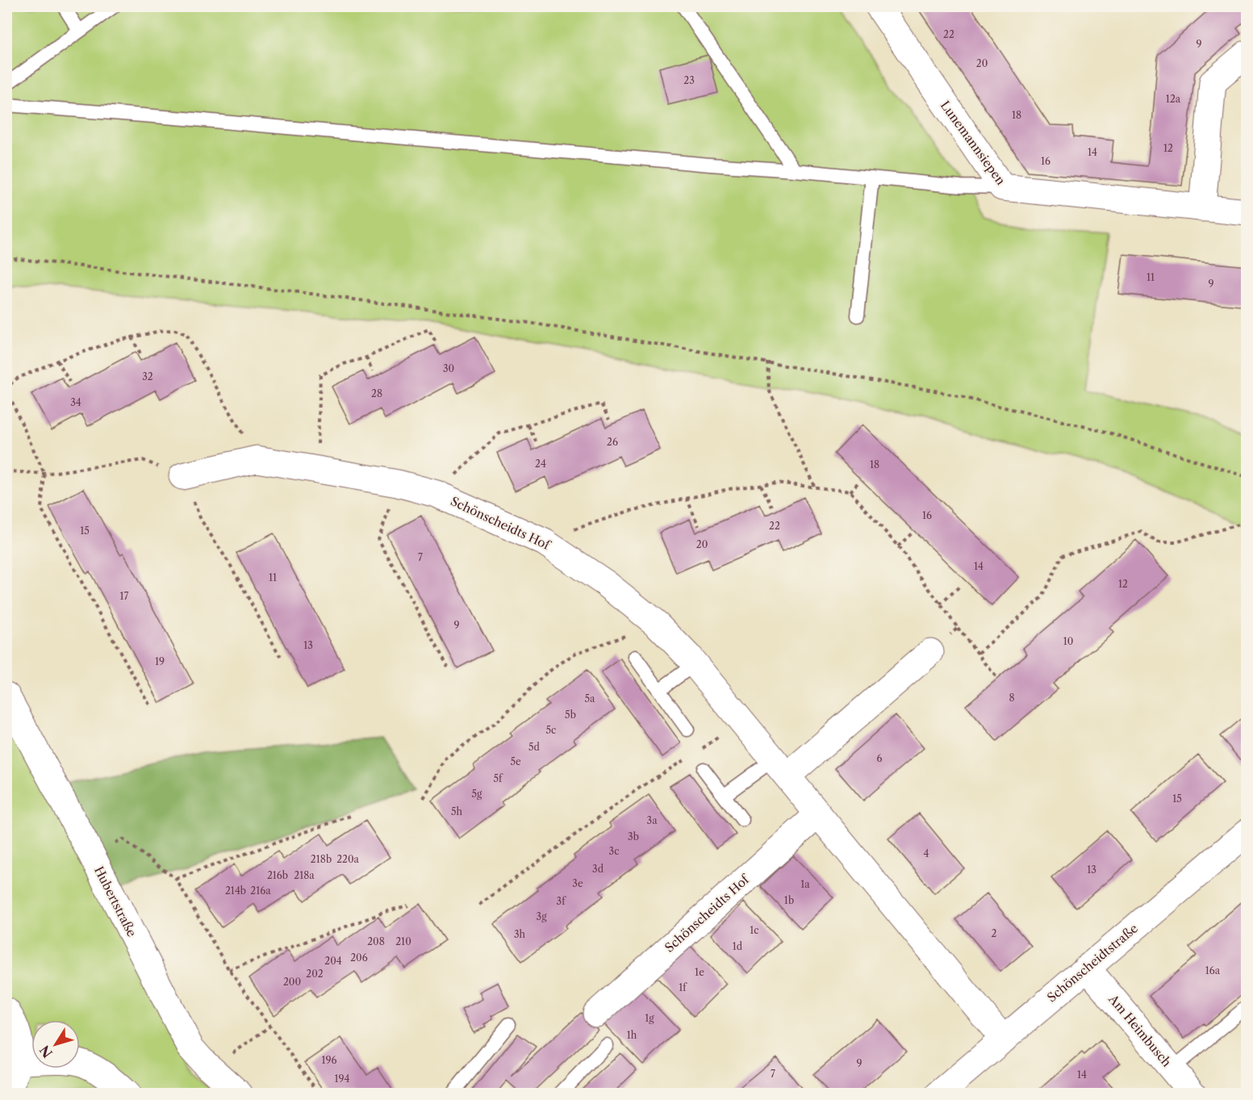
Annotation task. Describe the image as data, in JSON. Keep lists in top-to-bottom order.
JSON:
{
  "streets": {
    "street": [
      "Lunemannsiepen",
      "Schönscheidts Hof",
      "Hubertstraße",
      "Schönscheidtstraße",
      "Am Heimbusch"
    ]
  },
  "crossings": [
    ["Schönscheidts Hof", "Schönscheidtstraße"],
    ["Schönscheidtstraße", "Am Heimbusch"]
  ],
  "house_numbers": [
    "22",
    "9",
    "20",
    "23",
    "12a",
    "18",
    "12",
    "14",
    "16",
    "11",
    "9",
    "30",
    "32",
    "28",
    "34",
    "26",
    "24",
    "18",
    "16",
    "22",
    "15",
    "20",
    "7",
    "14",
    "11",
    "12",
    "17",
    "9",
    "10",
    "13",
    "19",
    "8",
    "5a",
    "5b",
    "5c",
    "5d",
    "6",
    "5e",
    "5f",
    "5g",
    "15",
    "5h",
    "3a",
    "3b",
    "3c",
    "4",
    "218b",
    "220a",
    "3d",
    "13",
    "216b",
    "218a",
    "3e",
    "1a",
    "214b",
    "216a",
    "1b",
    "3f",
    "3g",
    "1c",
    "2",
    "3h",
    "208",
    "210",
    "1d",
    "206",
    "204",
    "16a",
    "1e",
    "202",
    "200",
    "1f",
    "1g",
    "1h",
    "196",
    "9",
    "7",
    "14",
    "194"
  ],
  "north": "bottom left"
}
